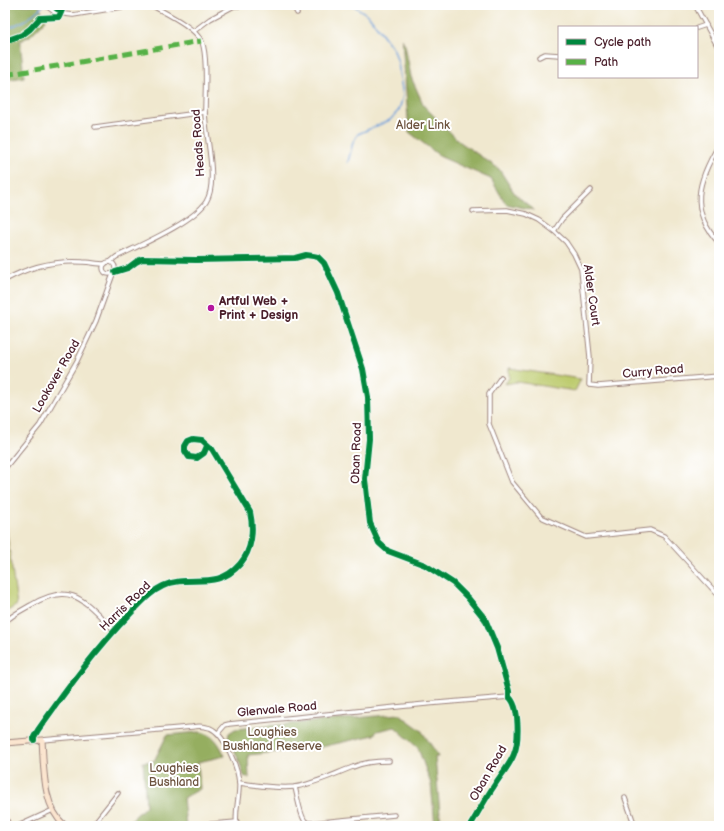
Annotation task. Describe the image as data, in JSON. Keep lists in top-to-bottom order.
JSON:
{
  "streets": {
    "street": [
      "Heads Road",
      "Alder Court",
      "Curry Road",
      "Lookover Road",
      "Oban Road",
      "Harris Road",
      "Glenvale Road"
    ]
  },
  "crossings": [
    ["Heads Road", "Lookover Road"],
    ["Heads Road", "Oban Road"],
    ["Alder Court", "Curry Road"],
    ["Lookover Road", "Oban Road"],
    ["Oban Road", "Glenvale Road"]
  ],
  "parks": ["Alder Link", "Loughies Bushland Reserve", "Loughies Bushland"],
  "places": ["Artful Web + Print + Design"],
  "legend": ["Cycle path", "Path"]
}
